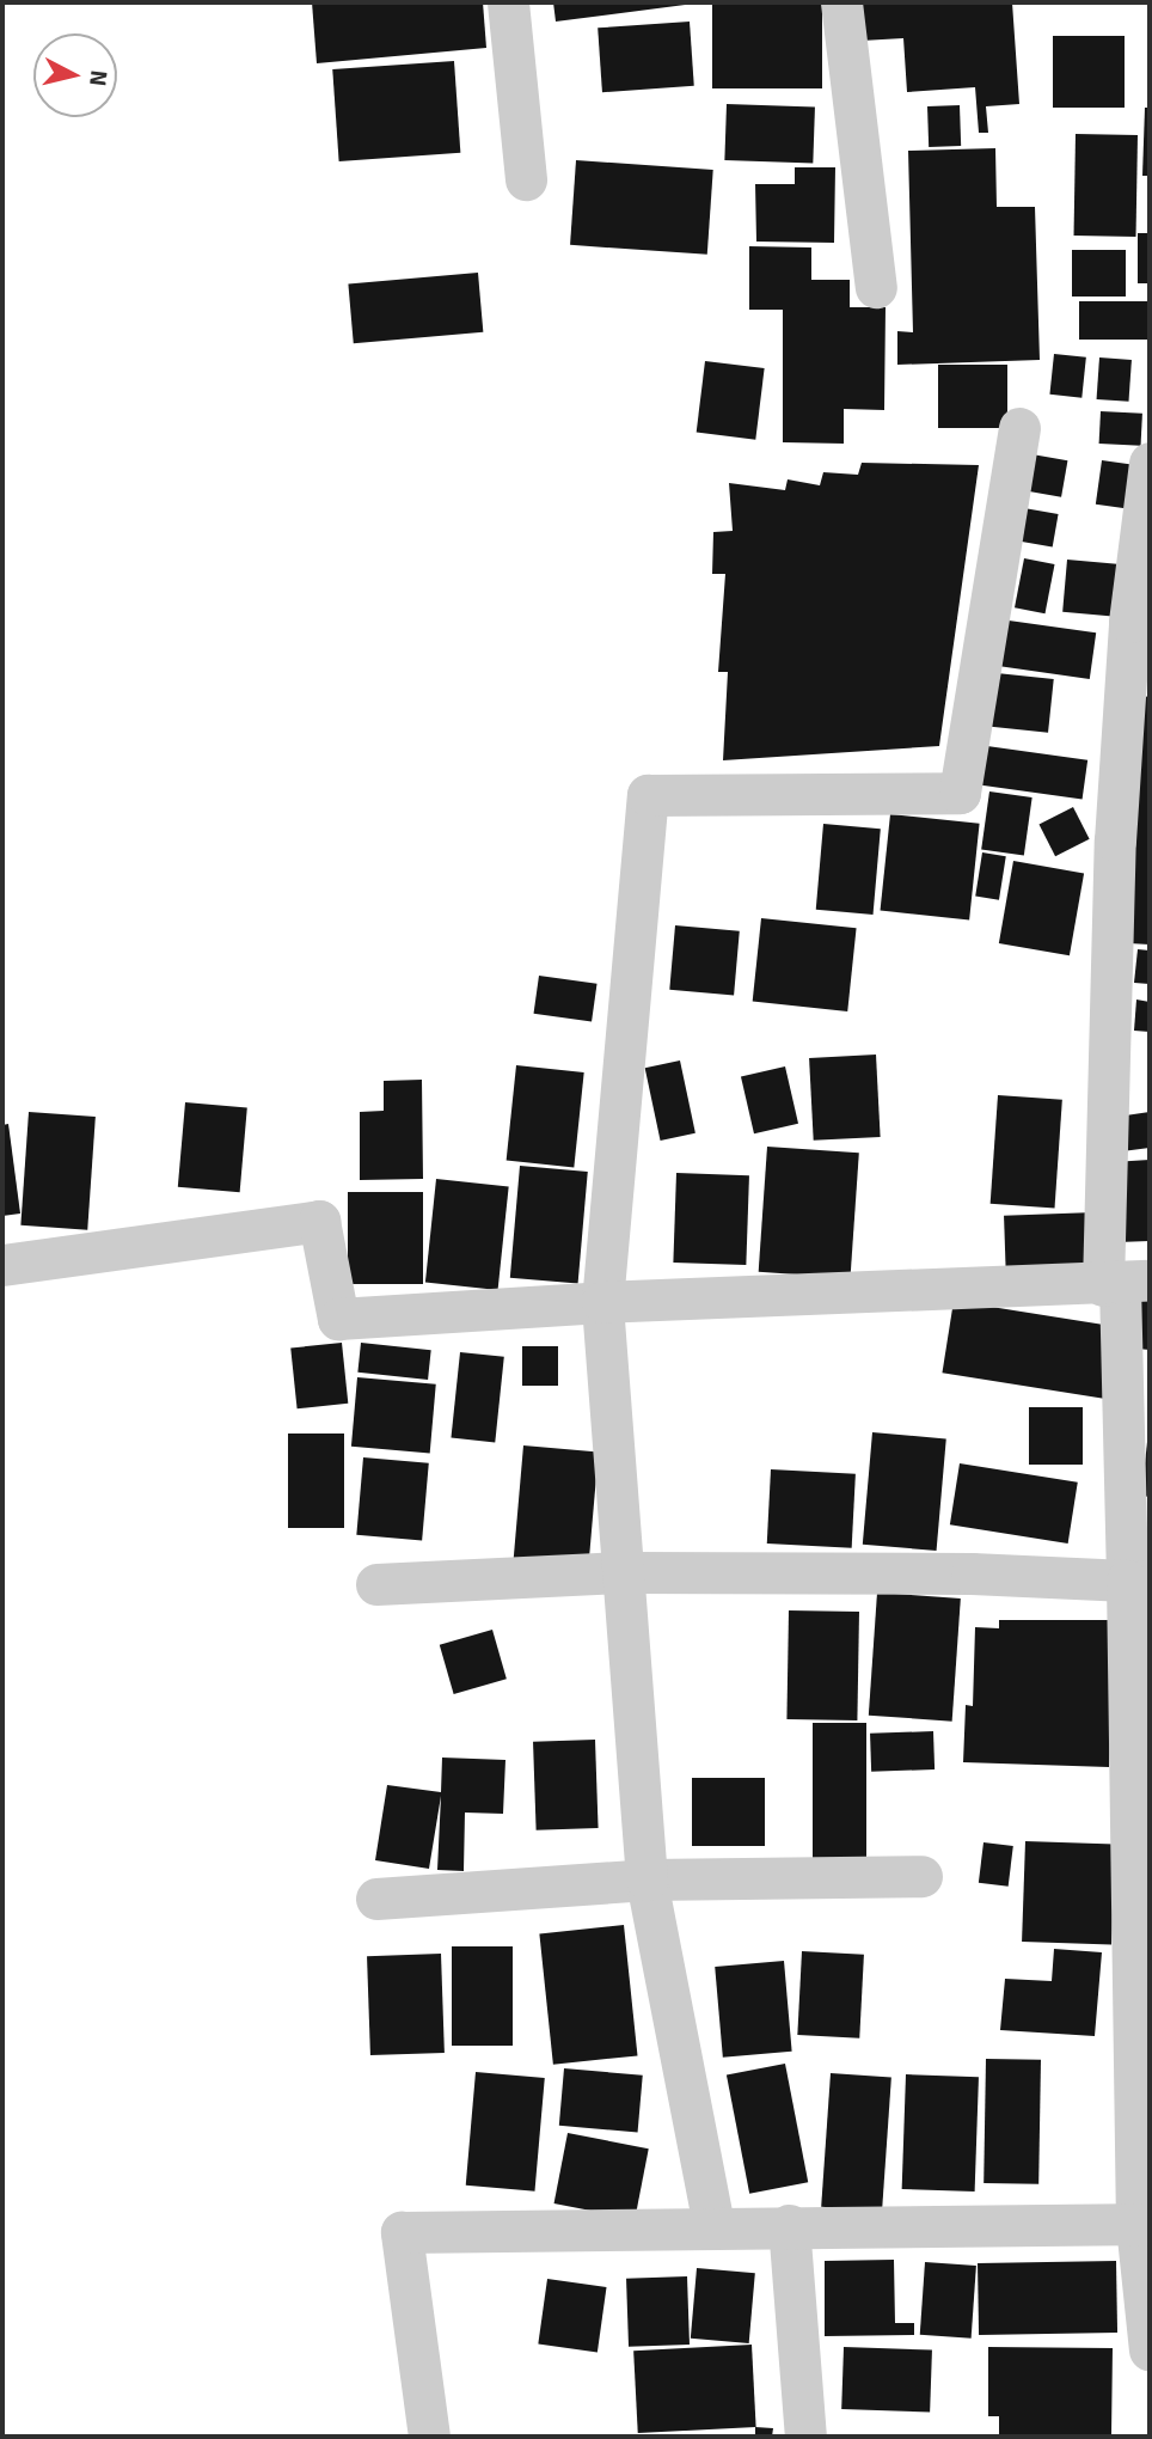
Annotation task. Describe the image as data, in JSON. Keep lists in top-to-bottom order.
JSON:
{
  "north": "right"
}
